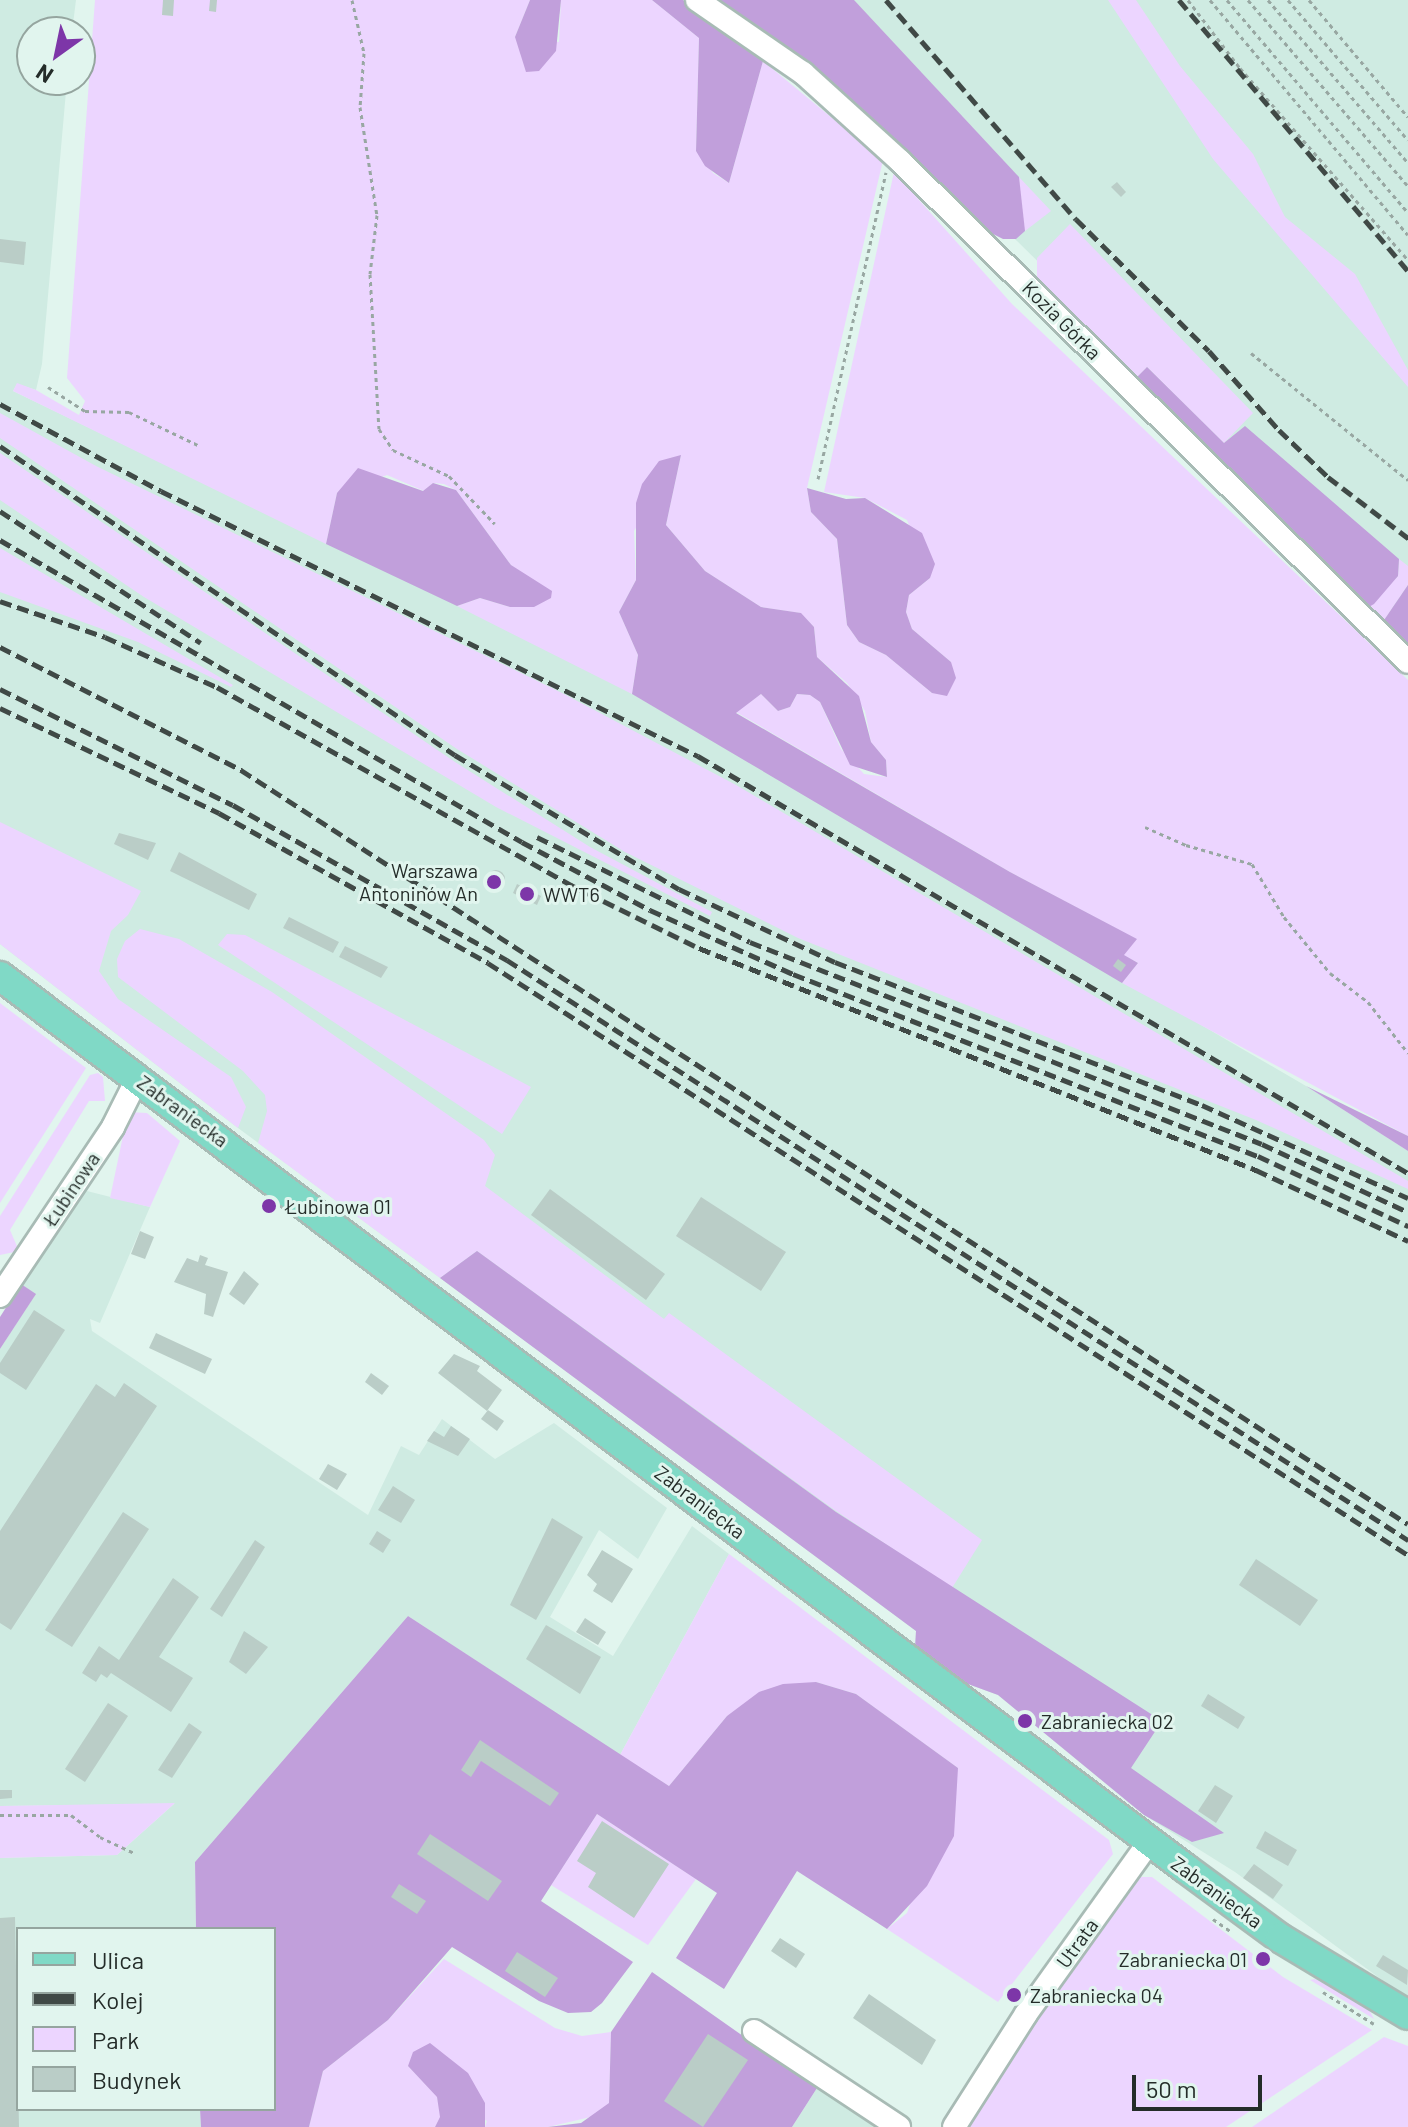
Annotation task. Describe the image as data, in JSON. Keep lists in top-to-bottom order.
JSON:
{
  "streets": {
    "main road": ["Zabraniecka"],
    "street": ["Kozia Górka", "Łubinowa", "Utrata"]
  },
  "crossings": [
    ["Zabraniecka", "Łubinowa"],
    ["Zabraniecka", "Utrata"]
  ],
  "places": [
    "Warszawa Antoninów An",
    "WWT6",
    "Łubinowa 01",
    "Zabraniecka 02",
    "Zabraniecka 01",
    "Zabraniecka 04"
  ],
  "legend": [
    "Ulica",
    "Kolej",
    "Park",
    "Budynek"
  ],
  "scale_bar": "50 m",
  "north": "bottom left"
}
